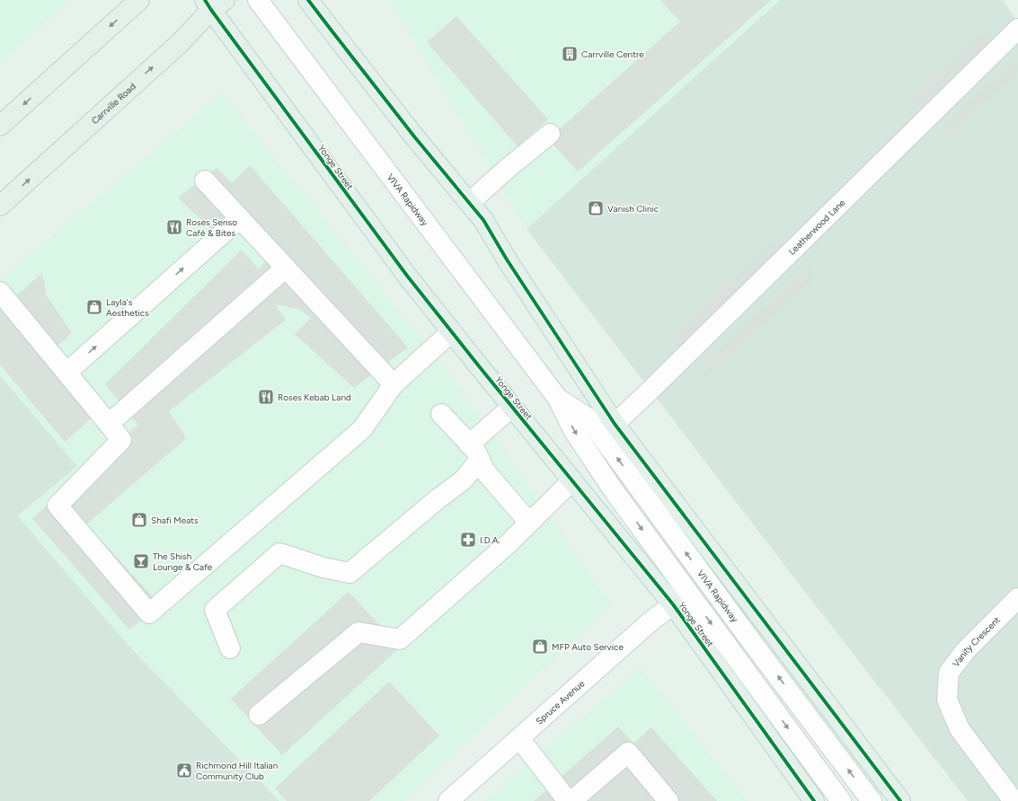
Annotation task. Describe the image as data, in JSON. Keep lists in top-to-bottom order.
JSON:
{
  "streets": {
    "main road": ["Carrville Road", "Yonge Street"],
    "street": [
      "VIVA Rapidway",
      "Leatherwood Lane",
      "Vanity Crescent",
      "Spruce Avenue"
    ]
  },
  "crossings": [
    ["Carrville Road", "Yonge Street"],
    ["Yonge Street", "Spruce Avenue"]
  ],
  "places": {
    "building": ["Carrville Centre"],
    "shop": [
      "Vanish Clinic",
      "Layla's Aesthetics",
      "Shafi Meats",
      "MFP Auto Service"
    ],
    "restaurant": ["Roses Senso Café & Bites", "Roses Kebab Land"],
    "pharmacy": ["I.D.A."],
    "bar": ["The Shish Lounge & Cafe"],
    "public building": ["Richmond Hill Italian Community Club"]
  }
}
